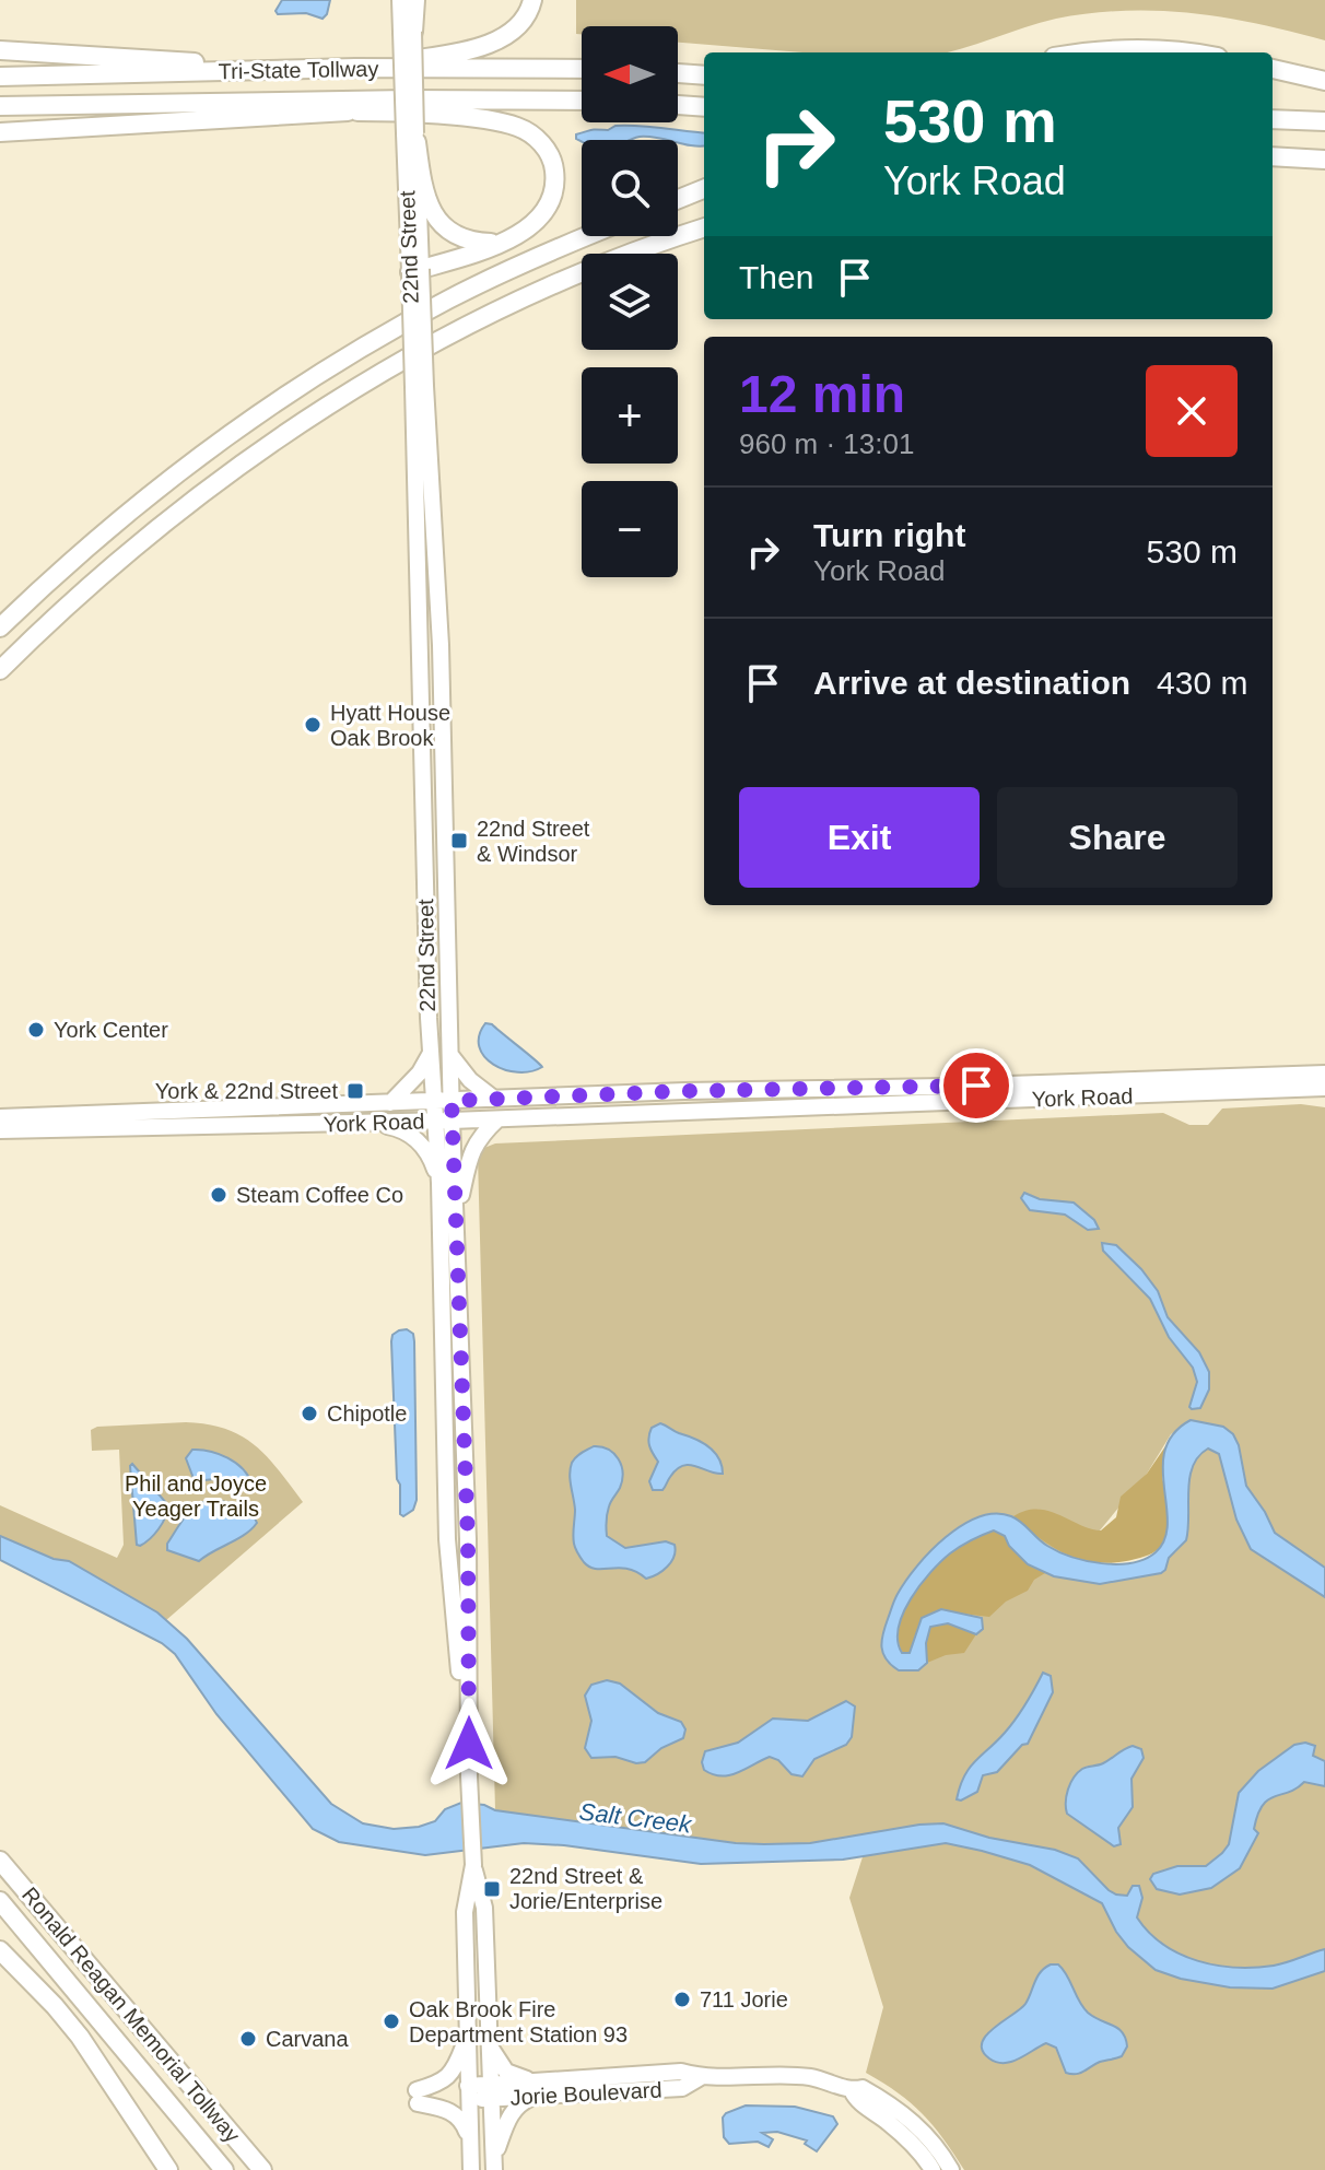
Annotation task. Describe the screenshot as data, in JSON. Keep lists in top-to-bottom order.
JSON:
{
  "streets": {
    "highway": ["Tri-State Tollway", "Ronald Reagan Memorial Tollway"],
    "main road": ["22nd Street", "York Road", "Jorie Boulevard"]
  },
  "crossings": [
    ["22nd Street", "York Road"],
    ["22nd Street", "Jorie Boulevard"]
  ],
  "water": ["Salt Creek"],
  "parks": ["Phil and Joyce Yeager Trails"],
  "places": {
    "other": [
      "Hyatt House Oak Brook",
      "York Center",
      "Steam Coffee Co",
      "Chipotle",
      "711 Jorie",
      "Oak Brook Fire Department Station 93",
      "Carvana"
    ],
    "transit": ["22nd Street & Windsor", "York & 22nd Street", "22nd Street & Jorie/Enterprise"]
  },
  "north": "left",
  "page": {
    "map_buttons": ["+", "−"],
    "turn": ["530 m", "York Road"],
    "then": "Then",
    "heading": ["12 min", "960 m · 13:01"],
    "list": [
      {
        "name": "Turn right",
        "note": "York Road",
        "value": "530 m"
      },
      {
        "name": "Arrive at destination",
        "value": "430 m"
      }
    ],
    "buttons": ["Exit", "Share"]
  }
}
